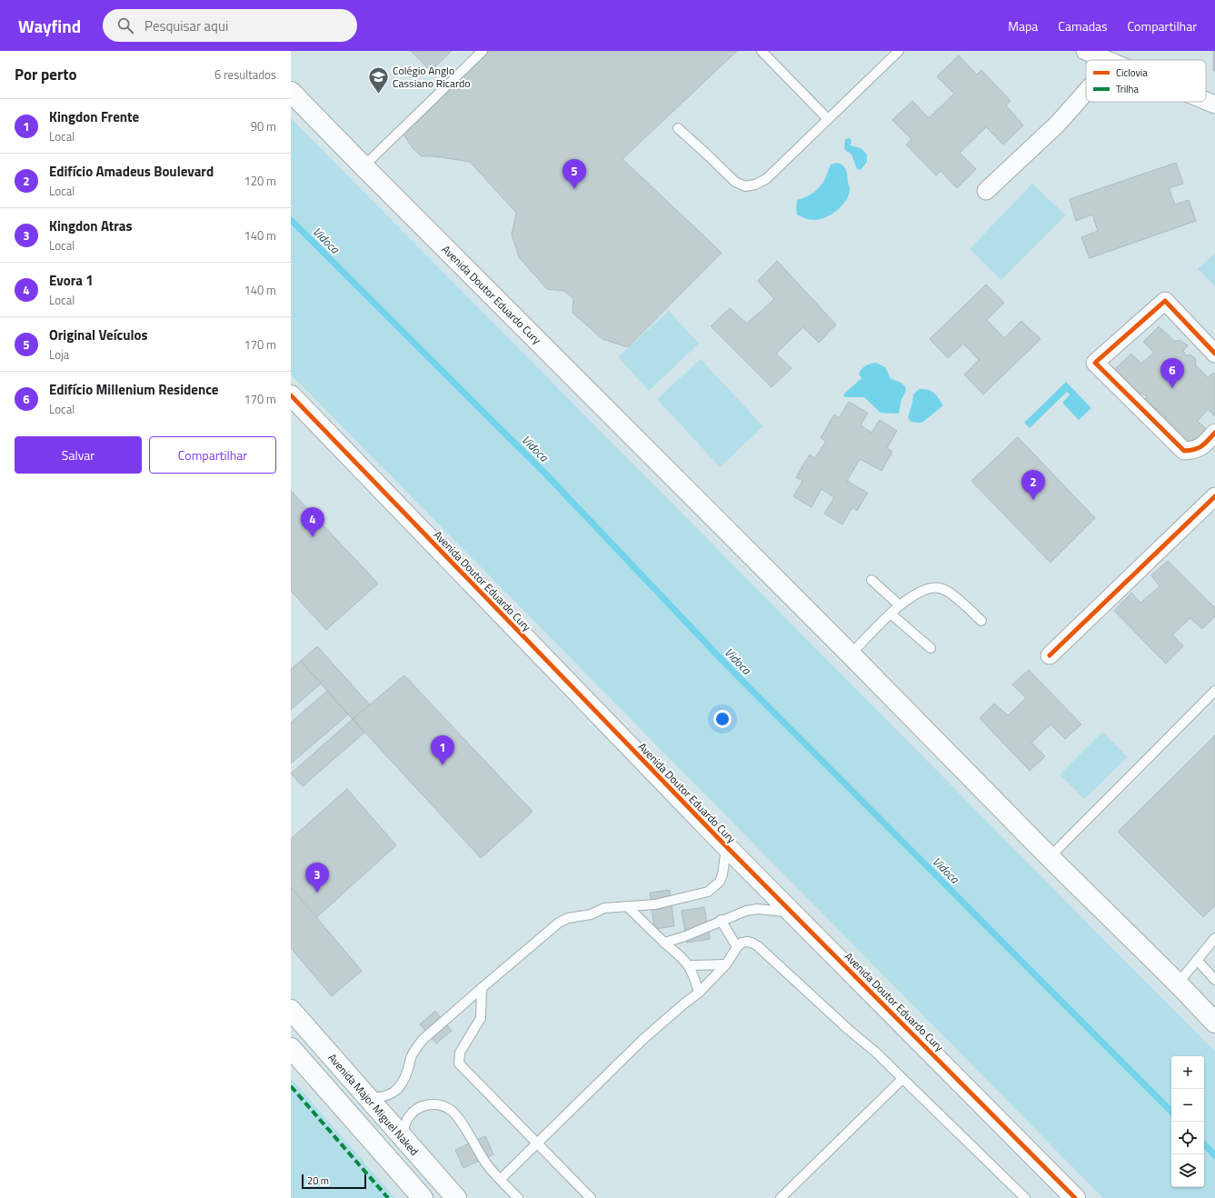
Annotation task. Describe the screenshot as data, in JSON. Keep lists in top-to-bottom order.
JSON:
{
  "streets": {
    "main road": ["Avenida Doutor Eduardo Cury", "Avenida Major Miguel Naked"]
  },
  "water": ["Vidoca"],
  "places": {
    "school or university": ["Colégio Anglo Cassiano Ricardo"]
  },
  "legend": ["Ciclovia", "Trilha"],
  "scale_bar": "20 m",
  "page": {
    "header": "Wayfind",
    "search": "Pesquisar aqui",
    "nav": ["Mapa", "Camadas", "Compartilhar"],
    "heading": ["Por perto", "6 resultados"],
    "list": [
      {
        "mark": "1",
        "name": "Kingdon Frente",
        "note": "Local",
        "value": "90 m"
      },
      {
        "mark": "2",
        "name": "Edifício Amadeus Boulevard",
        "note": "Local",
        "value": "120 m"
      },
      {
        "mark": "3",
        "name": "Kingdon Atras",
        "note": "Local",
        "value": "140 m"
      },
      {
        "mark": "4",
        "name": "Evora 1",
        "note": "Local",
        "value": "140 m"
      },
      {
        "mark": "5",
        "name": "Original Veículos",
        "note": "Loja",
        "value": "170 m"
      },
      {
        "mark": "6",
        "name": "Edifício Millenium Residence",
        "note": "Local",
        "value": "170 m"
      }
    ],
    "pins": [
      "5",
      "6",
      "2",
      "4",
      "1",
      "3"
    ],
    "buttons": ["Salvar", "Compartilhar"],
    "map_buttons": ["+", "−"],
    "scale": "20 m"
  }
}
